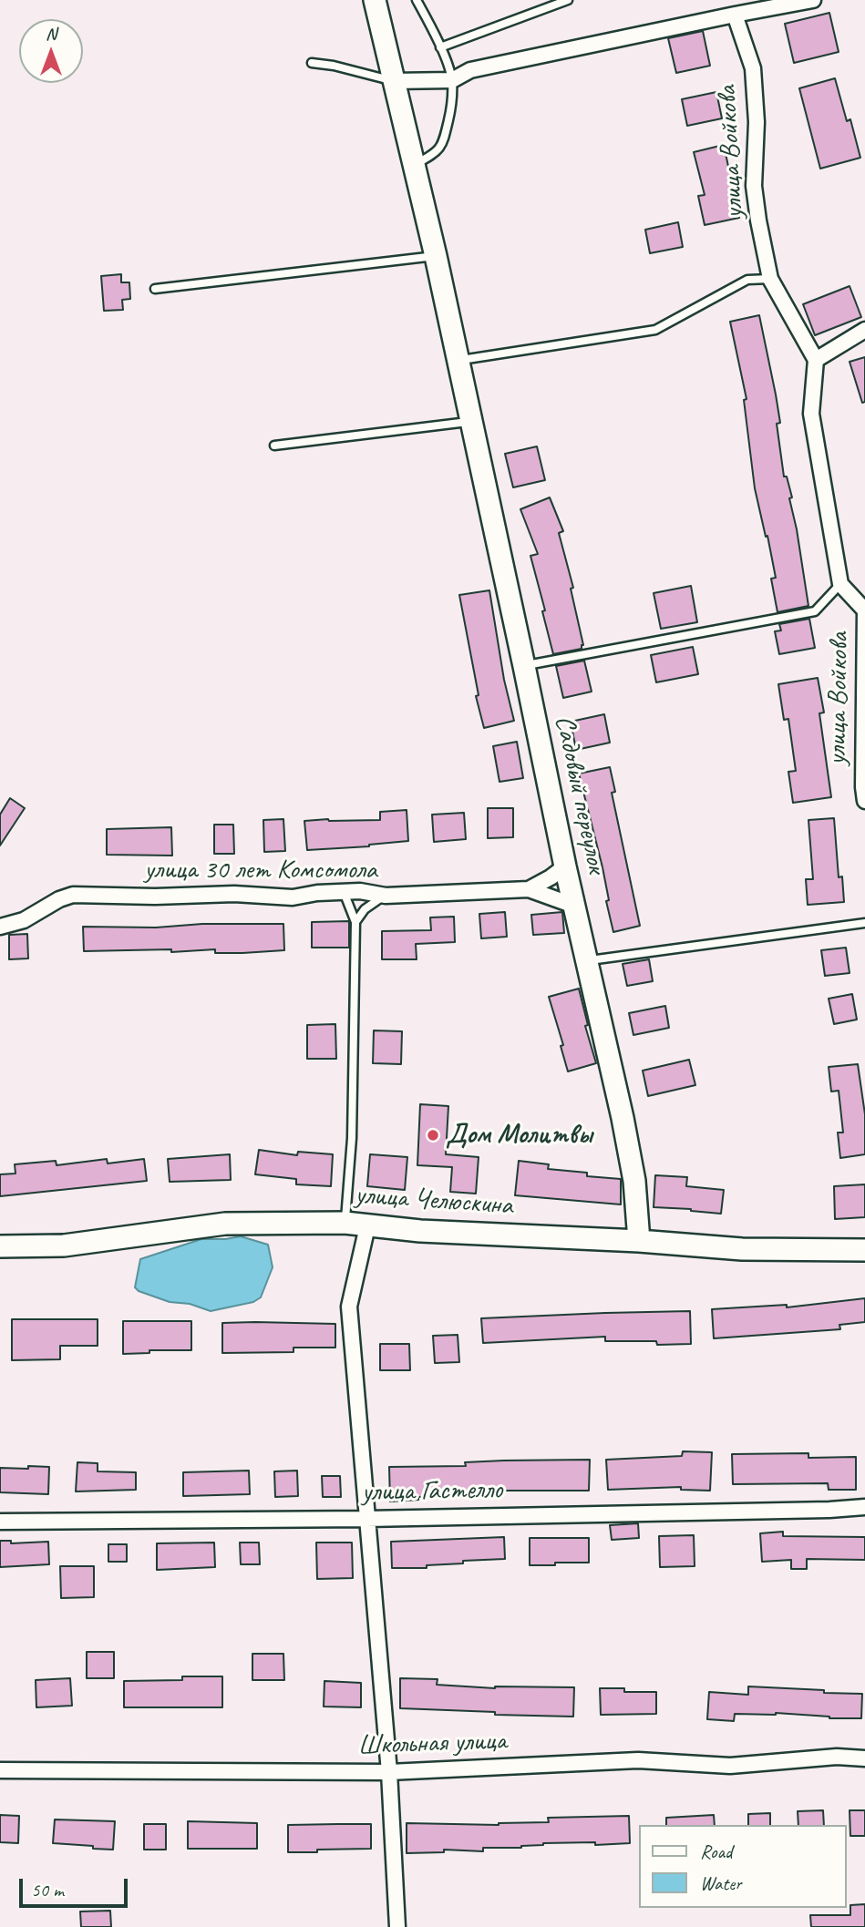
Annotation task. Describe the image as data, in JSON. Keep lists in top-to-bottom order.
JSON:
{
  "streets": {
    "street": [
      "улица Войкова",
      "Садовый переулок",
      "улица 30 лет Комсомола",
      "улица Челюскина",
      "улица Гастелло",
      "Школьная улица"
    ]
  },
  "crossings": [
    ["Садовый переулок", "улица 30 лет Комсомола"],
    ["Садовый переулок", "улица Челюскина"]
  ],
  "places": ["Дом Молитвы"],
  "legend": ["Road", "Water"],
  "scale_bar": "50 m",
  "north": "top"
}
